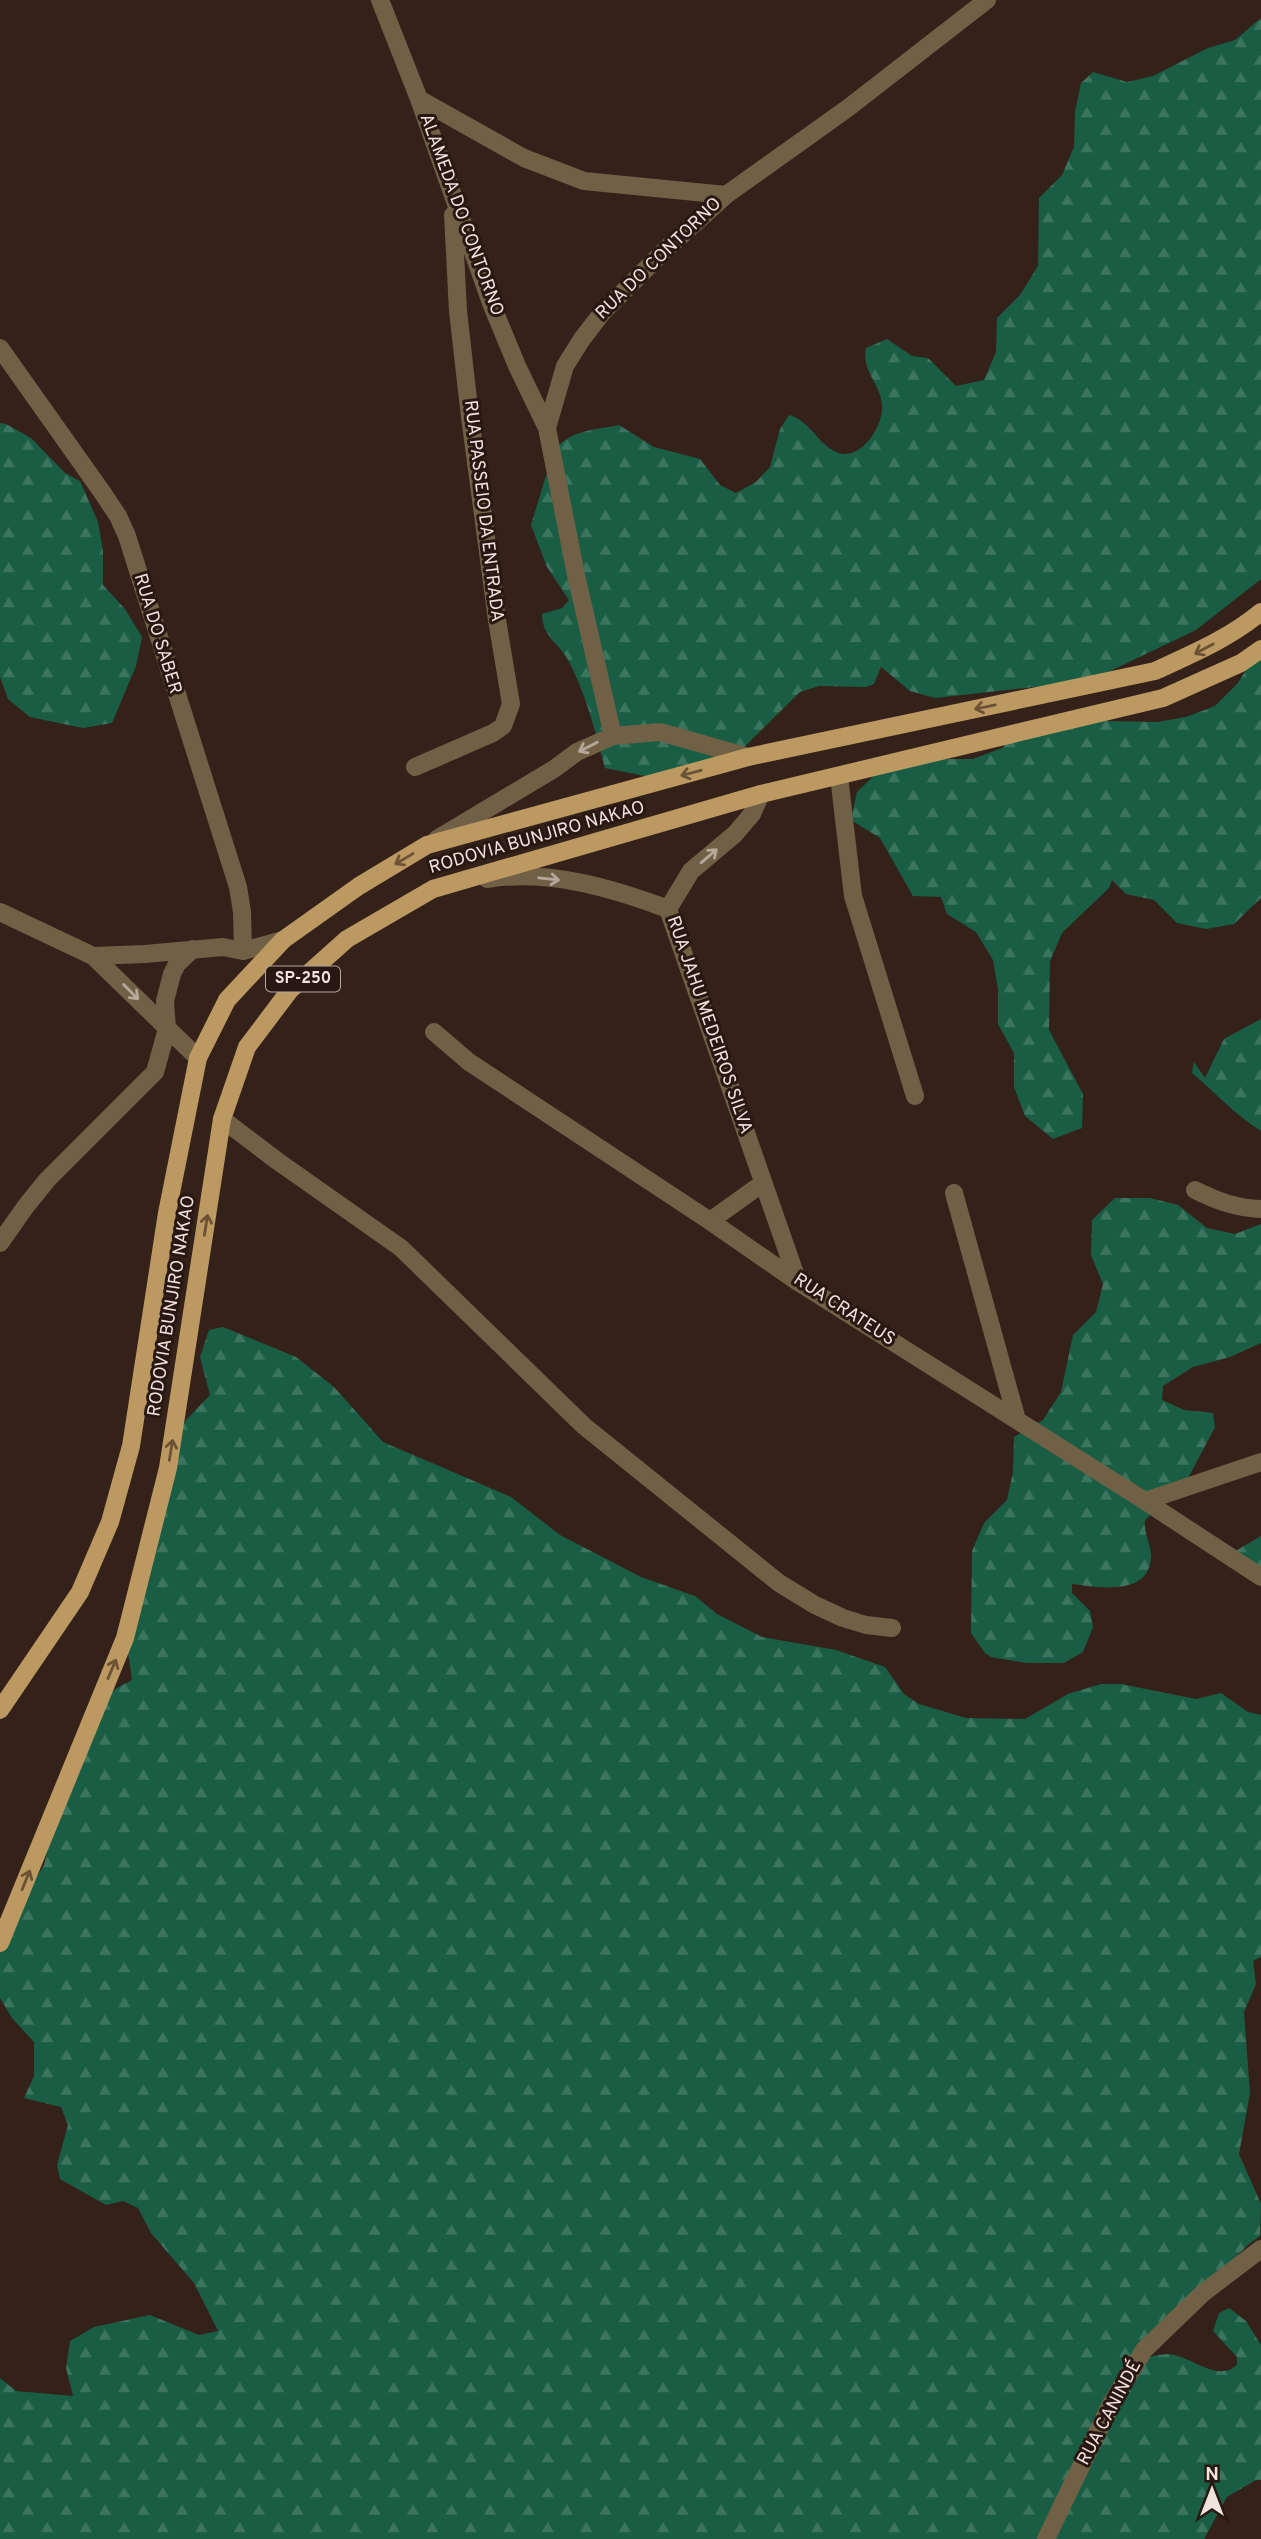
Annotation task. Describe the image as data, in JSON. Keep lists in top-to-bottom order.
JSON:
{
  "streets": {
    "main road": ["RODOVIA BUNJIRO NAKAO", "SP-250"],
    "street": [
      "ALAMEDA DO CONTORNO",
      "RUA DO CONTORNO",
      "RUA PASSEIO DA ENTRADA",
      "RUA DO SABER",
      "RUA JAHU MEDEIROS SILVA",
      "RUA CRATEUS",
      "RUA CANINDÉ"
    ]
  },
  "crossings": [
    ["ALAMEDA DO CONTORNO", "RUA DO CONTORNO"],
    ["ALAMEDA DO CONTORNO", "RUA PASSEIO DA ENTRADA"],
    ["RODOVIA BUNJIRO NAKAO", "RUA JAHU MEDEIROS SILVA"],
    ["RUA JAHU MEDEIROS SILVA", "RUA CRATEUS"]
  ],
  "north": "top"
}
